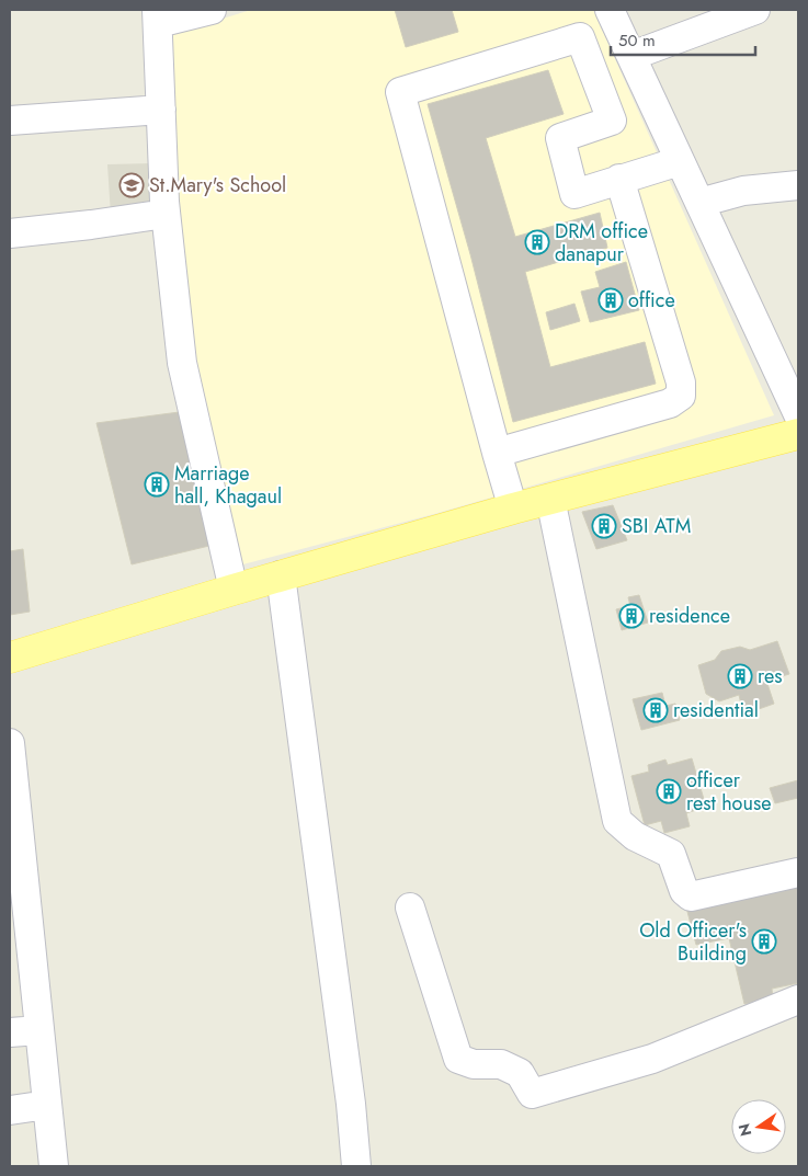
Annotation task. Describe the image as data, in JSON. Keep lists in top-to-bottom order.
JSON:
{
  "places": {
    "school or university": ["St.Mary's School"],
    "building": [
      "DRM office danapur",
      "office",
      "Marriage hall, Khagaul",
      "SBI ATM",
      "residence",
      "res",
      "residential",
      "officer rest house",
      "Old Officer's Building"
    ]
  },
  "scale_bar": "50 m",
  "north": "left"
}
